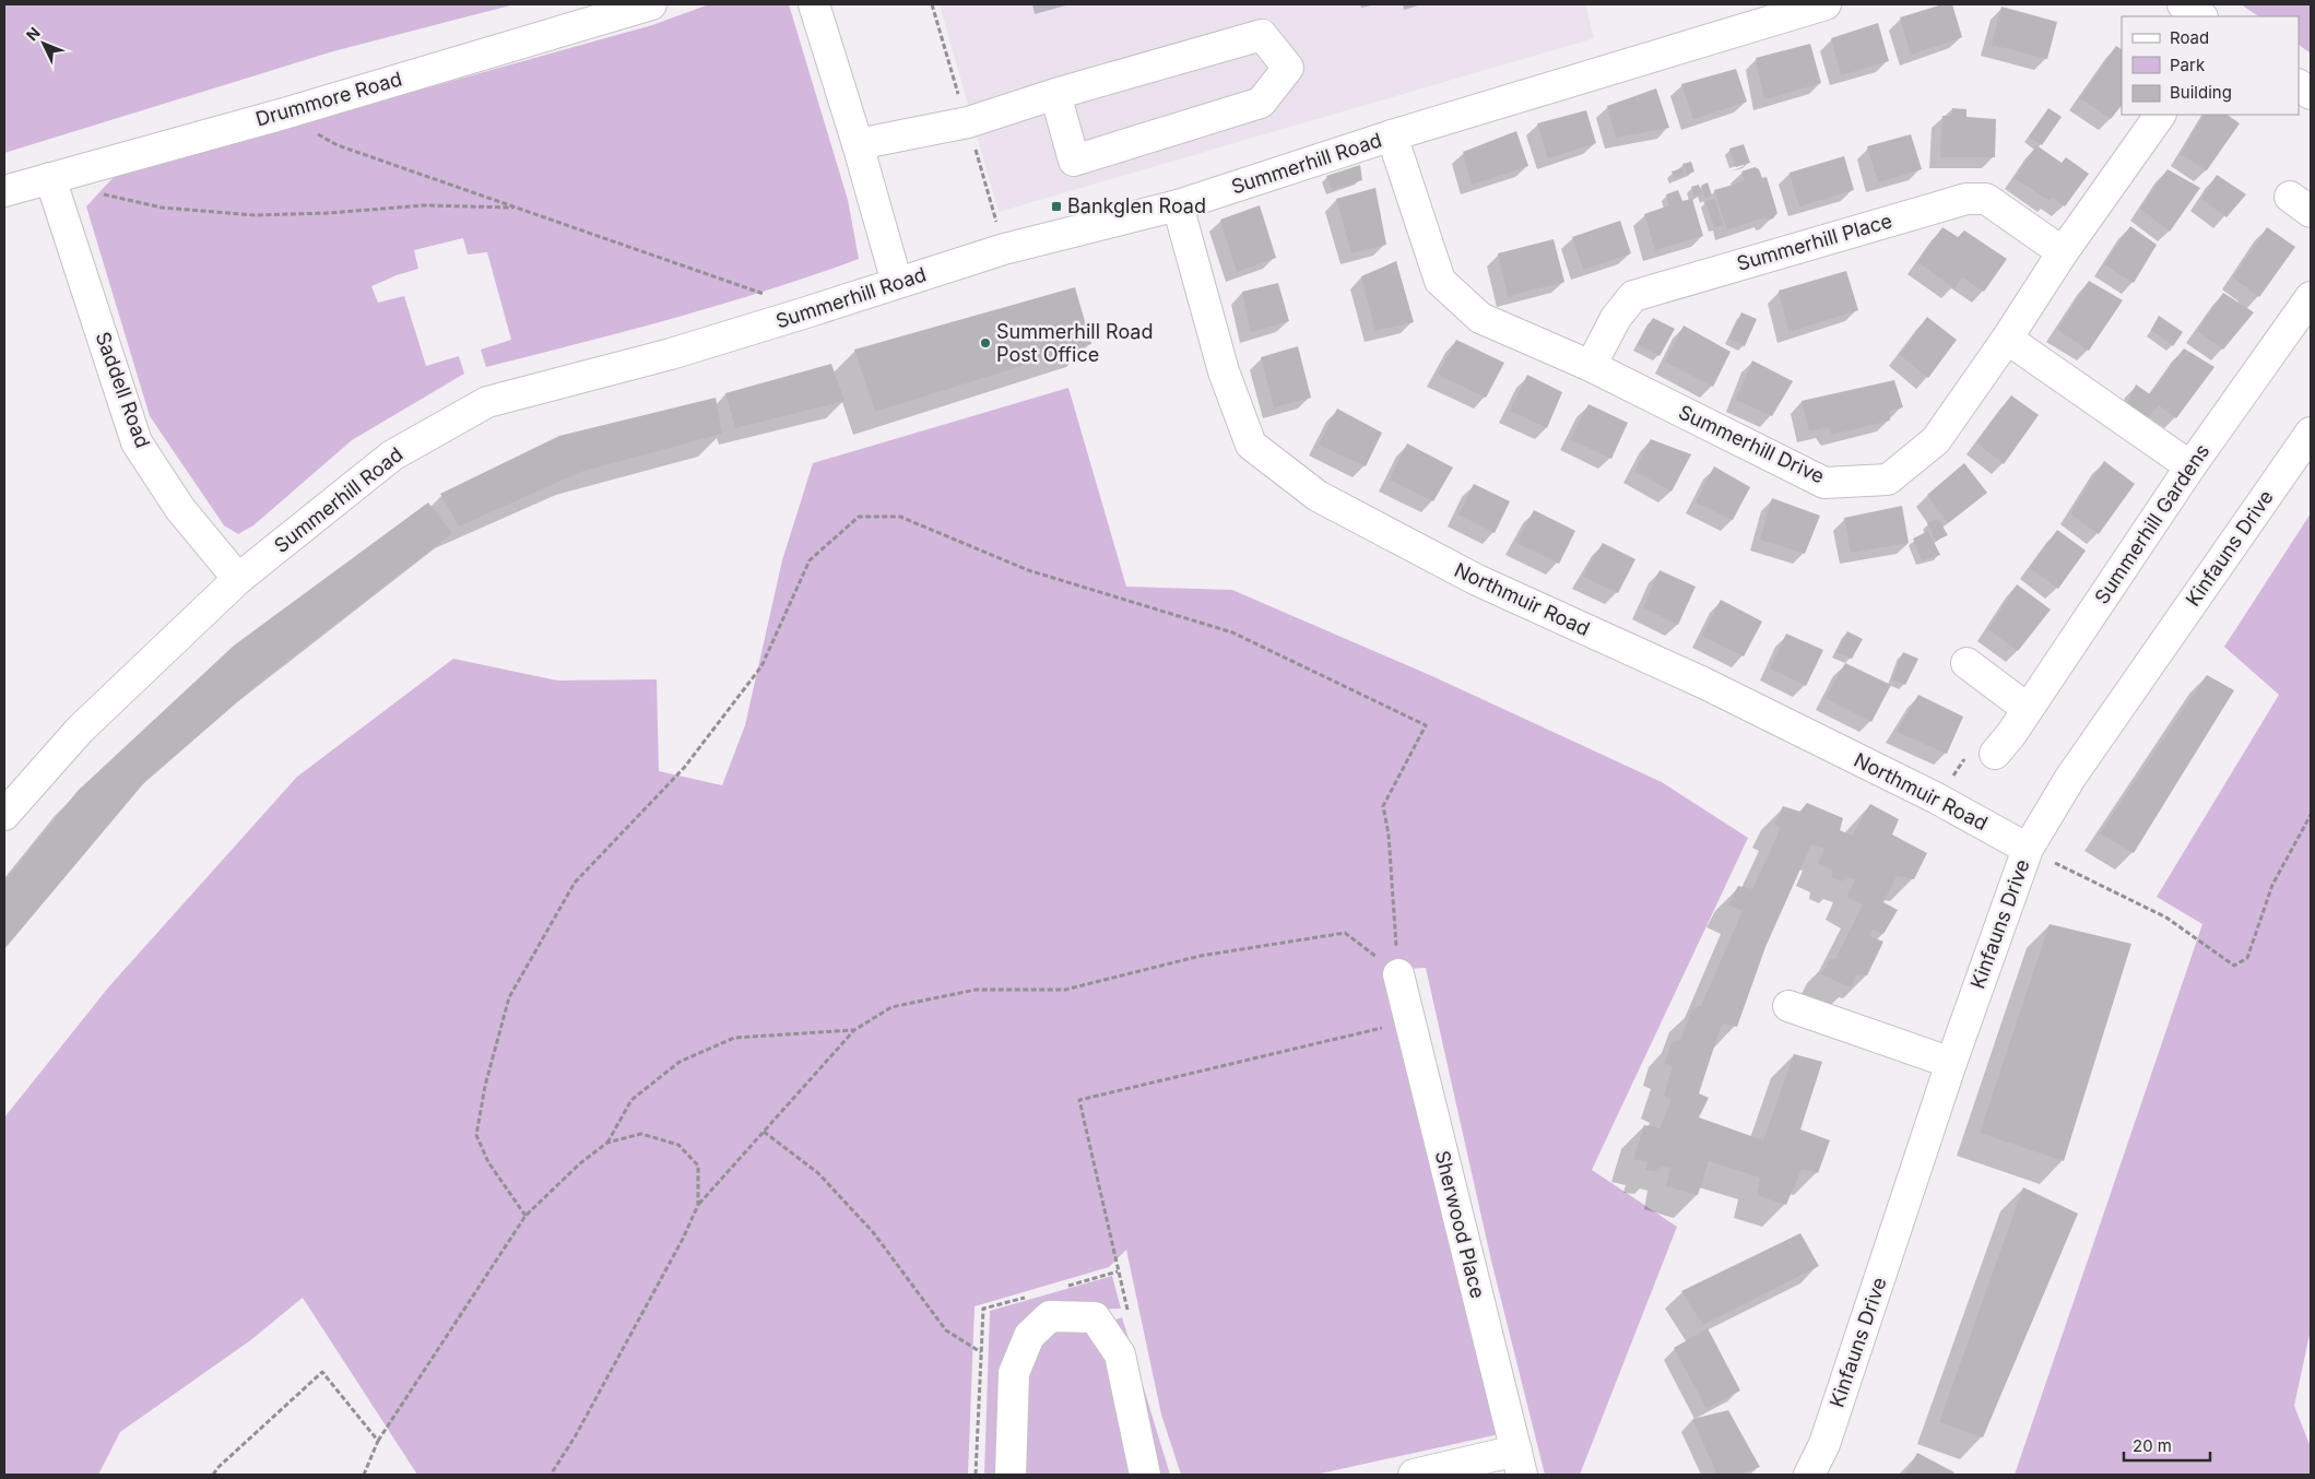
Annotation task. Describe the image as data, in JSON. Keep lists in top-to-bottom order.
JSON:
{
  "streets": {
    "street": [
      "Drummore Road",
      "Summerhill Road",
      "Summerhill Place",
      "Saddell Road",
      "Summerhill Drive",
      "Summerhill Gardens",
      "Kinfauns Drive",
      "Northmuir Road",
      "Sherwood Place"
    ]
  },
  "crossings": [
    ["Drummore Road", "Saddell Road"],
    ["Summerhill Road", "Saddell Road"],
    ["Summerhill Road", "Summerhill Drive"],
    ["Summerhill Road", "Northmuir Road"],
    ["Summerhill Place", "Summerhill Drive"],
    ["Kinfauns Drive", "Northmuir Road"]
  ],
  "places": {
    "transit": ["Bankglen Road"],
    "other": ["Summerhill Road Post Office"]
  },
  "legend": ["Road", "Park", "Building"],
  "scale_bar": "20 m",
  "north": "top left"
}
